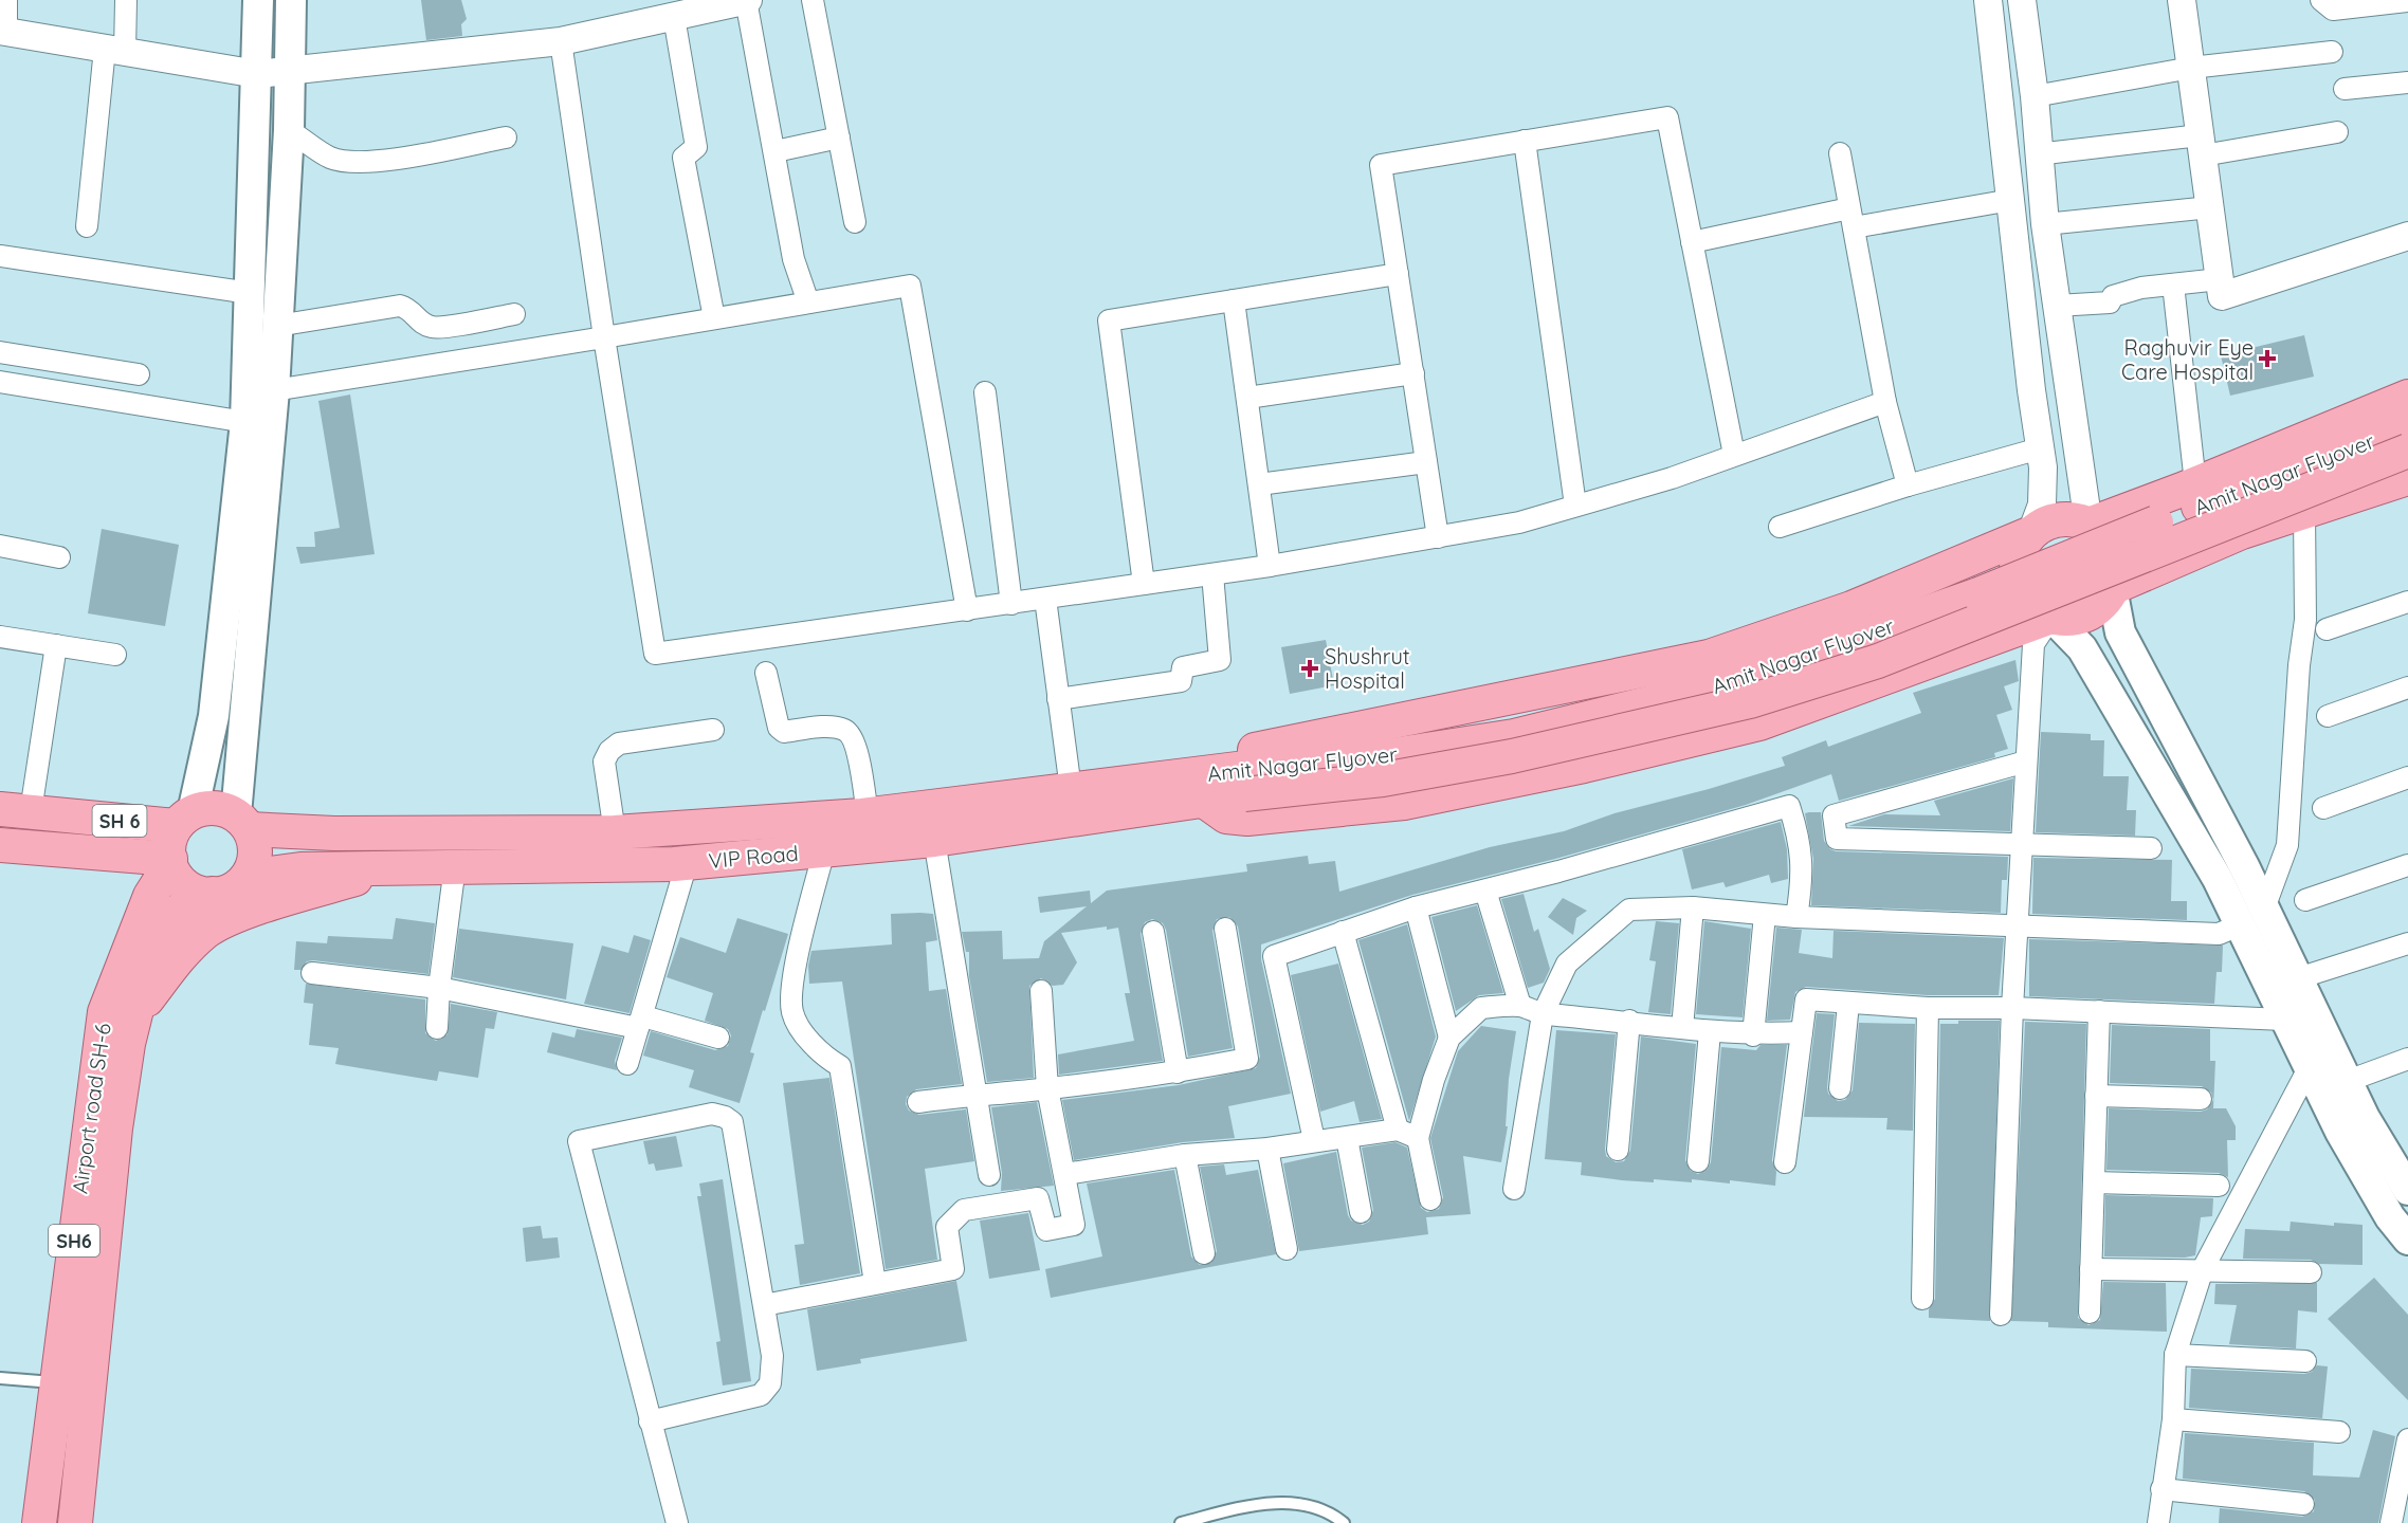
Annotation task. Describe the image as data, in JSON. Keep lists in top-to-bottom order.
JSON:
{
  "streets": {
    "main road": [
      "Amit Nagar Flyover",
      "SH 6",
      "VIP Road",
      "Airport road SH-6",
      "SH6"
    ]
  },
  "crossings": [
    ["Amit Nagar Flyover", "VIP Road"],
    ["SH 6", "VIP Road"],
    ["SH 6", "SH6"],
    ["VIP Road", "SH6"],
    ["Airport road SH-6", "SH6"]
  ],
  "places": {
    "health": ["Raghuvir Eye Care Hospital", "Shushrut Hospital"]
  }
}
